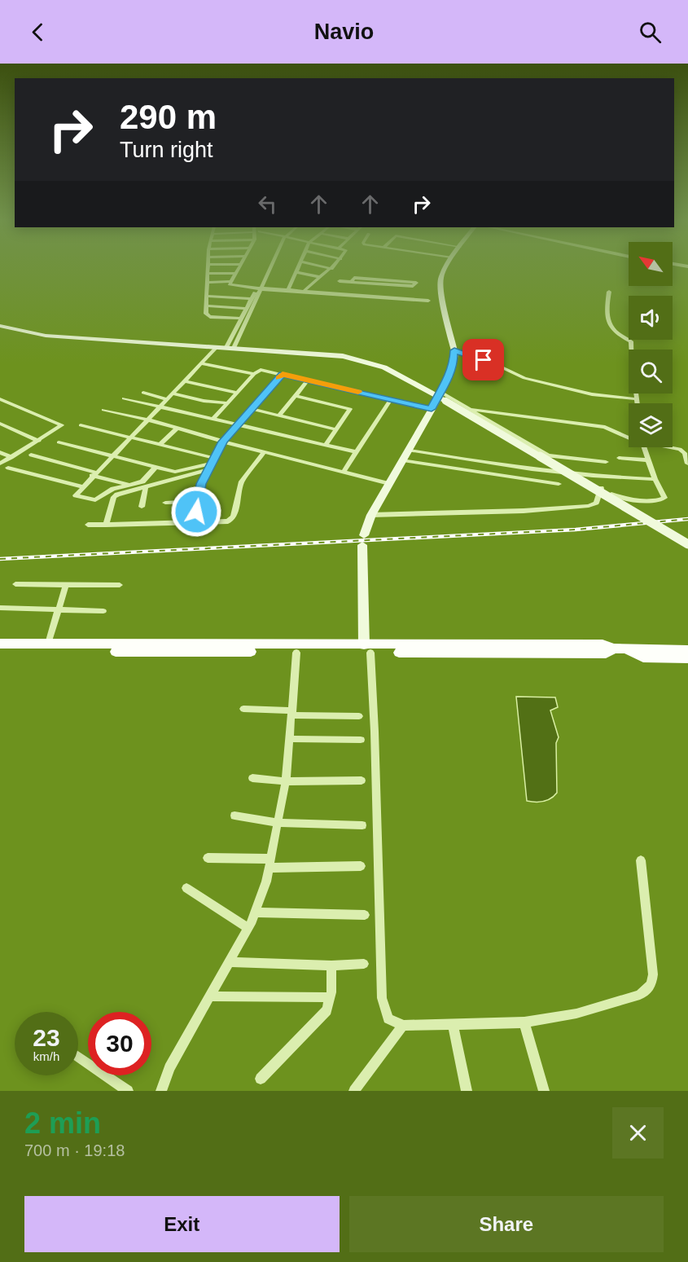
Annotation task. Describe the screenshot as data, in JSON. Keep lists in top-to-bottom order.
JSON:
{
  "north": "top left",
  "page": {
    "header": "Navio",
    "turn": ["290 m", "Turn right"],
    "speed": "23 km/h",
    "limit": "30",
    "heading": ["2 min", "700 m · 19:18"],
    "buttons": ["Exit", "Share"]
  }
}
